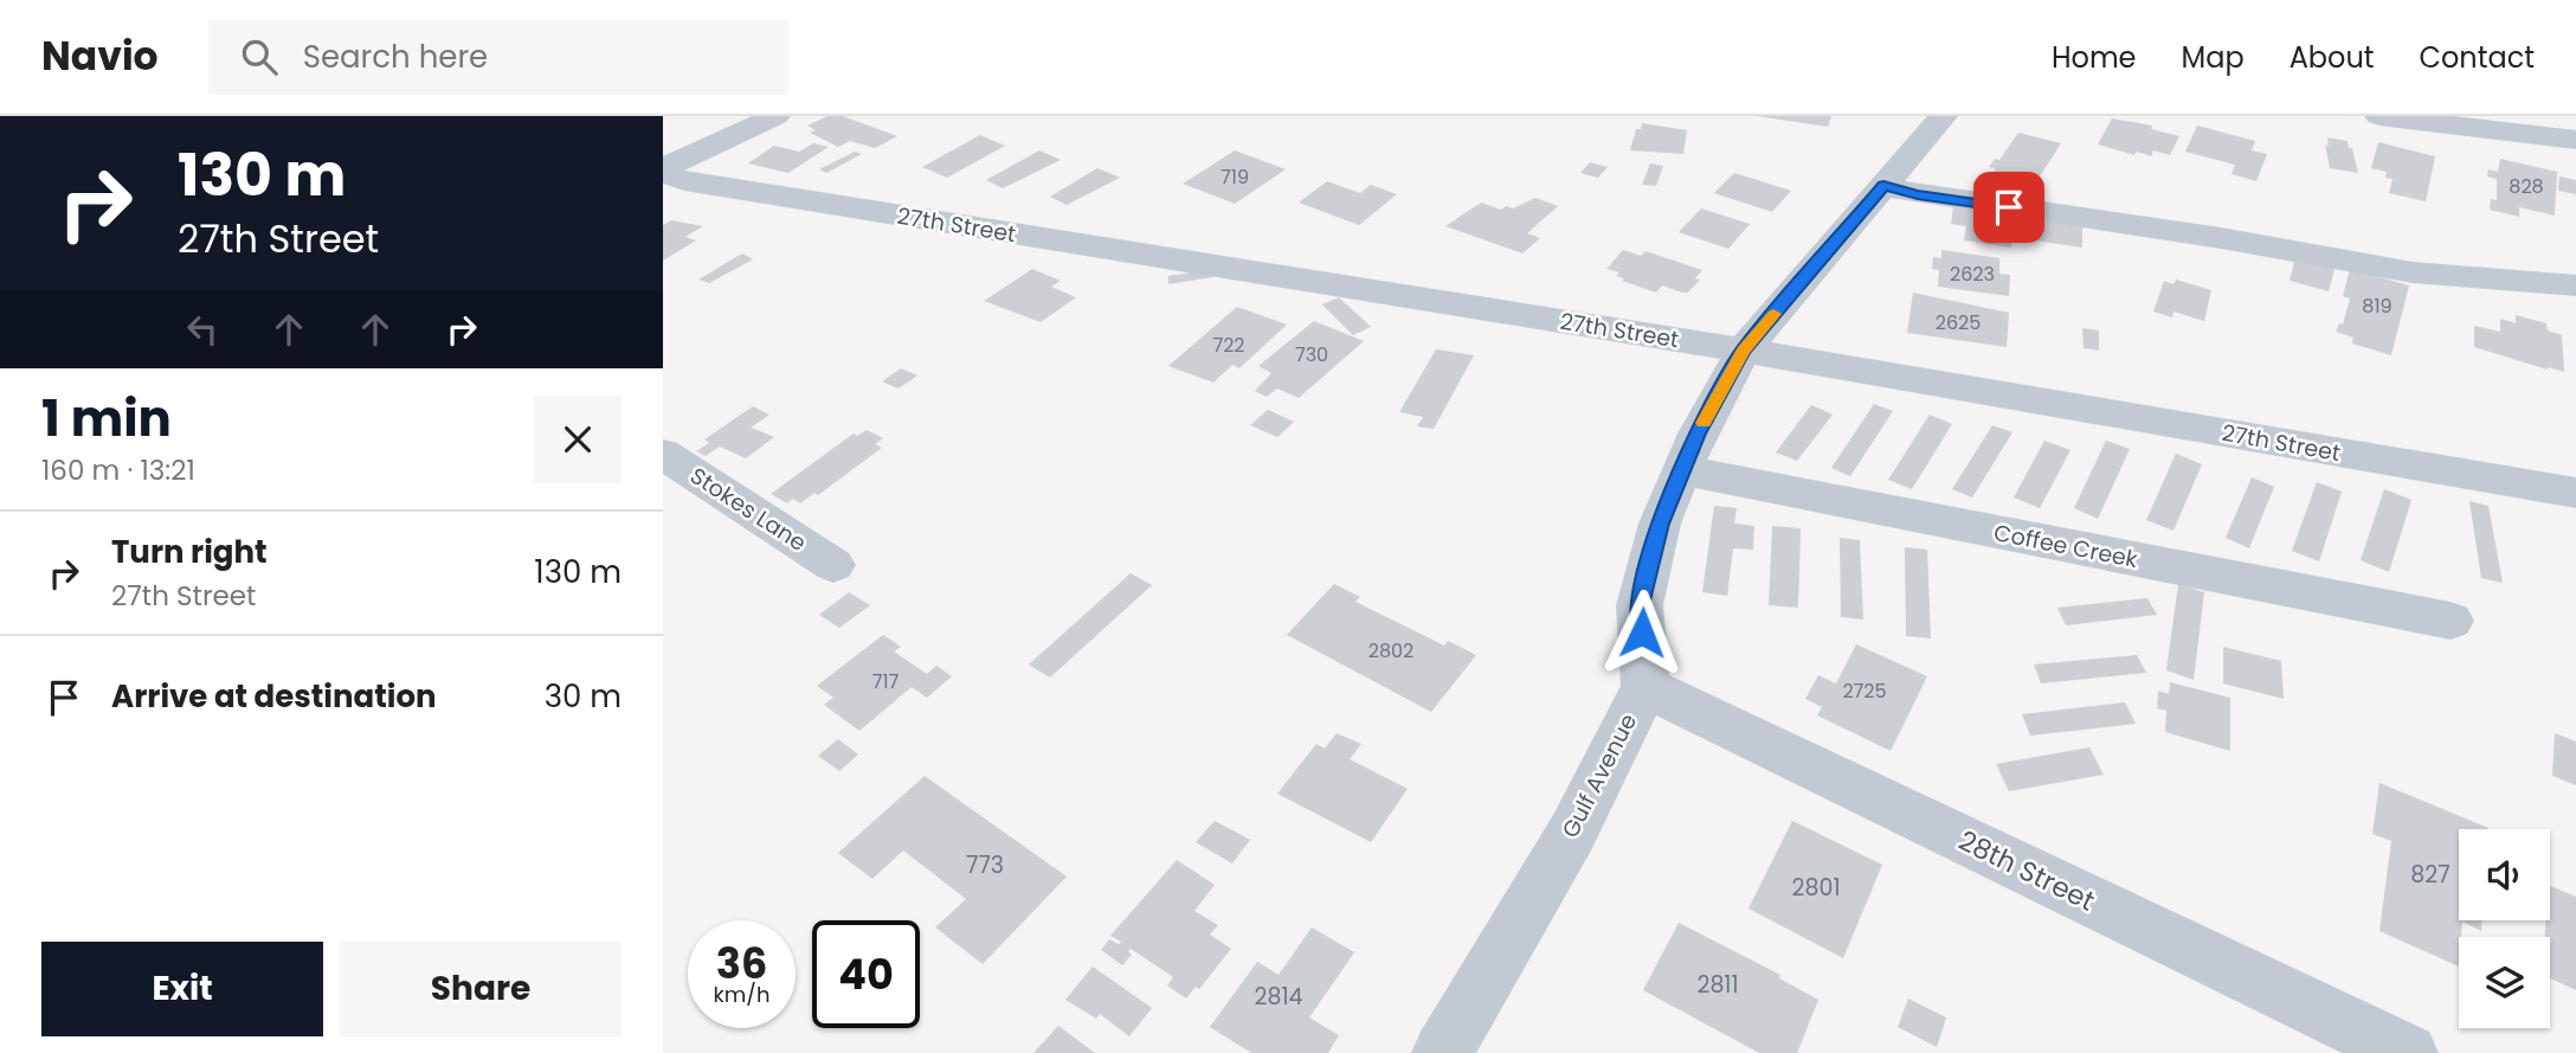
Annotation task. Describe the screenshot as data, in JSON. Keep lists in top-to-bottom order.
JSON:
{
  "streets": {
    "street": [
      "27th Street",
      "Stokes Lane",
      "Coffee Creek",
      "Gulf Avenue",
      "28th Street"
    ]
  },
  "crossings": [
    ["27th Street", "Gulf Avenue"],
    ["Coffee Creek", "Gulf Avenue"],
    ["Gulf Avenue", "28th Street"]
  ],
  "house_numbers": [
    "719",
    "828",
    "2623",
    "819",
    "2625",
    "722",
    "730",
    "2802",
    "717",
    "2725",
    "773",
    "827",
    "2801",
    "2811",
    "2814"
  ],
  "page": {
    "header": "Navio",
    "search": "Search here",
    "nav": [
      "Home",
      "Map",
      "About",
      "Contact"
    ],
    "turn": ["130 m", "27th Street"],
    "heading": ["1 min", "160 m · 13:21"],
    "list": [
      {
        "name": "Turn right",
        "note": "27th Street",
        "value": "130 m"
      },
      {
        "name": "Arrive at destination",
        "value": "30 m"
      }
    ],
    "speed": "36 km/h",
    "limit": "40",
    "buttons": ["Exit", "Share"]
  }
}
